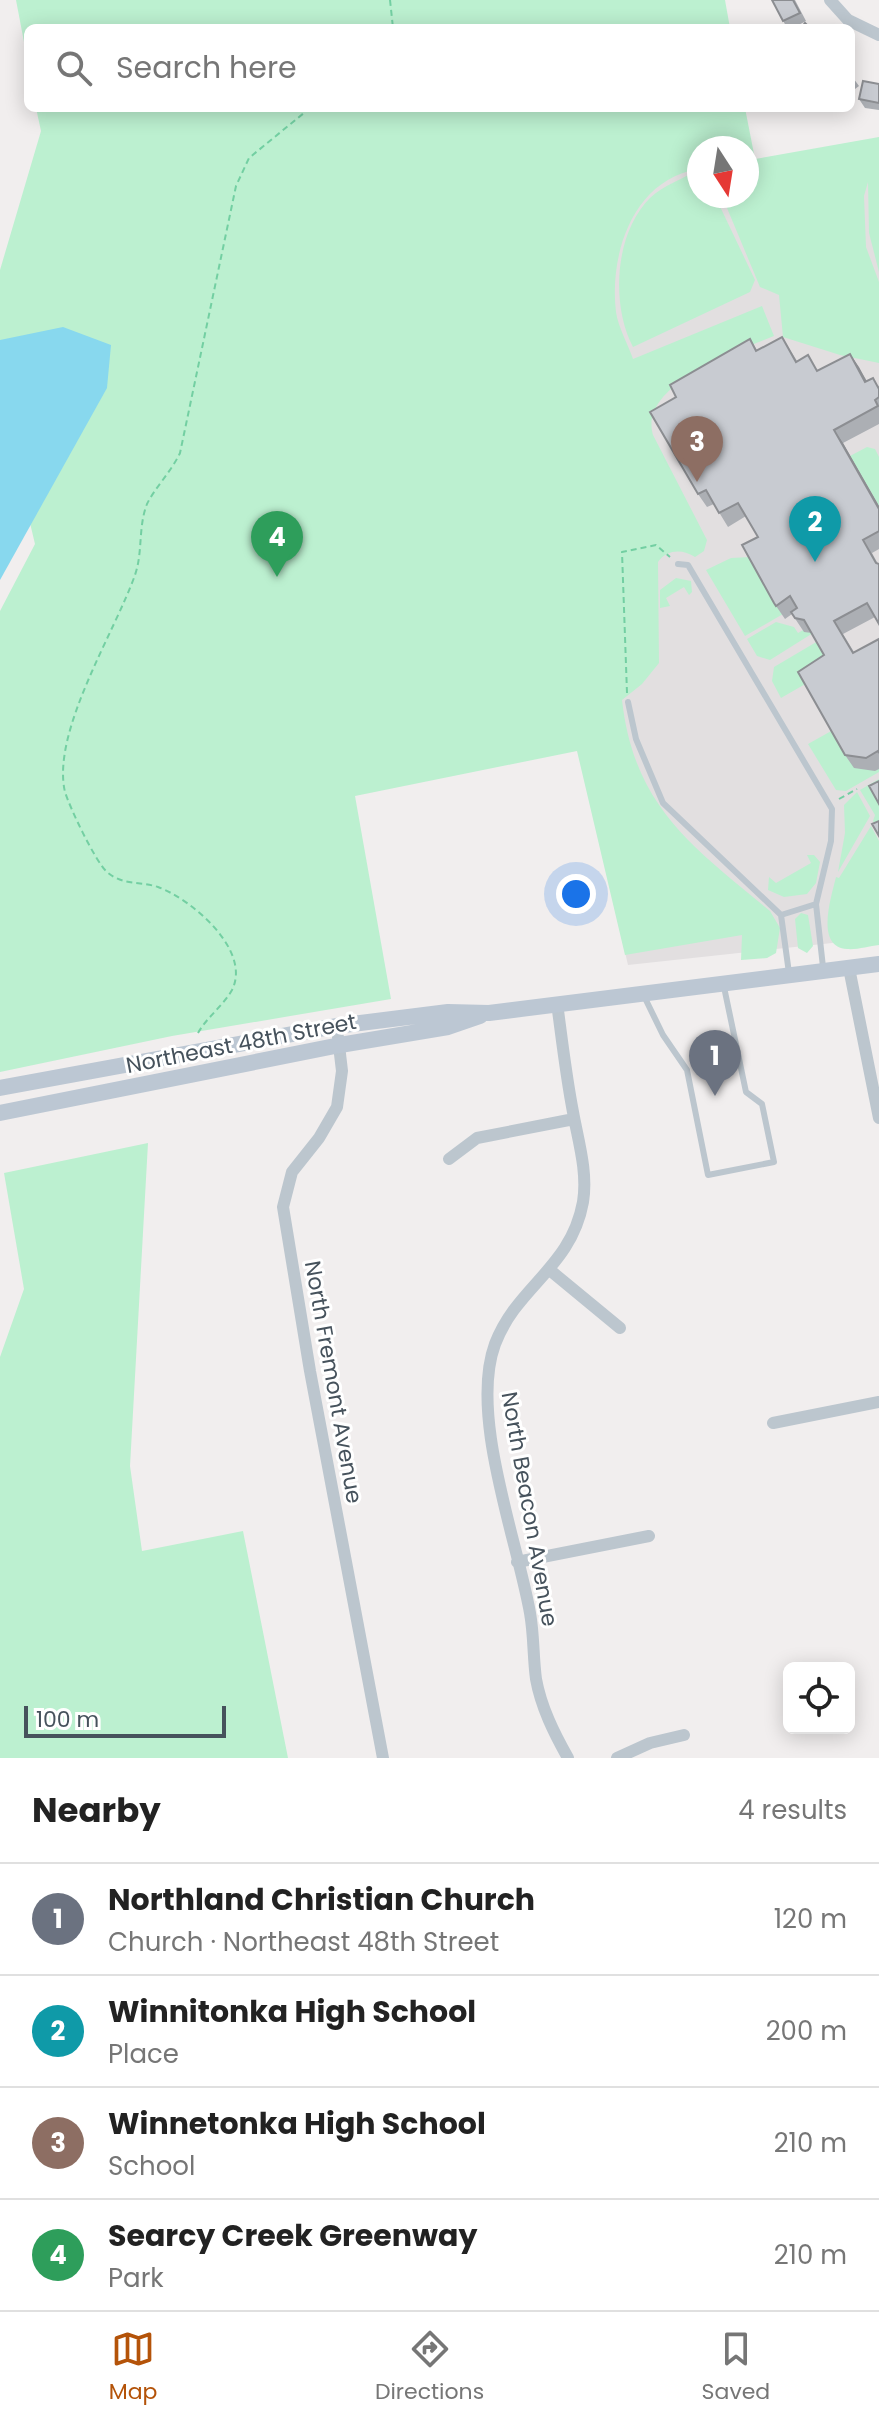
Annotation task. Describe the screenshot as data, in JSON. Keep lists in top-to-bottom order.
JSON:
{
  "streets": {
    "street": ["Northeast 48th Street", "North Fremont Avenue", "North Beacon Avenue"]
  },
  "crossings": [
    ["Northeast 48th Street", "North Fremont Avenue"],
    ["Northeast 48th Street", "North Beacon Avenue"]
  ],
  "scale_bar": "100 m",
  "north": "bottom",
  "page": {
    "search": "Search here",
    "pins": [
      "3",
      "2",
      "4",
      "1"
    ],
    "scale": "100 m",
    "heading": ["Nearby", "4 results"],
    "list": [
      {
        "mark": "1",
        "name": "Northland Christian Church",
        "note": "Church · Northeast 48th Street",
        "value": "120 m"
      },
      {
        "mark": "2",
        "name": "Winnitonka High School",
        "note": "Place",
        "value": "200 m"
      },
      {
        "mark": "3",
        "name": "Winnetonka High School",
        "note": "School",
        "value": "210 m"
      },
      {
        "mark": "4",
        "name": "Searcy Creek Greenway",
        "note": "Park",
        "value": "210 m"
      }
    ],
    "nav": ["Map", "Directions", "Saved"]
  }
}
